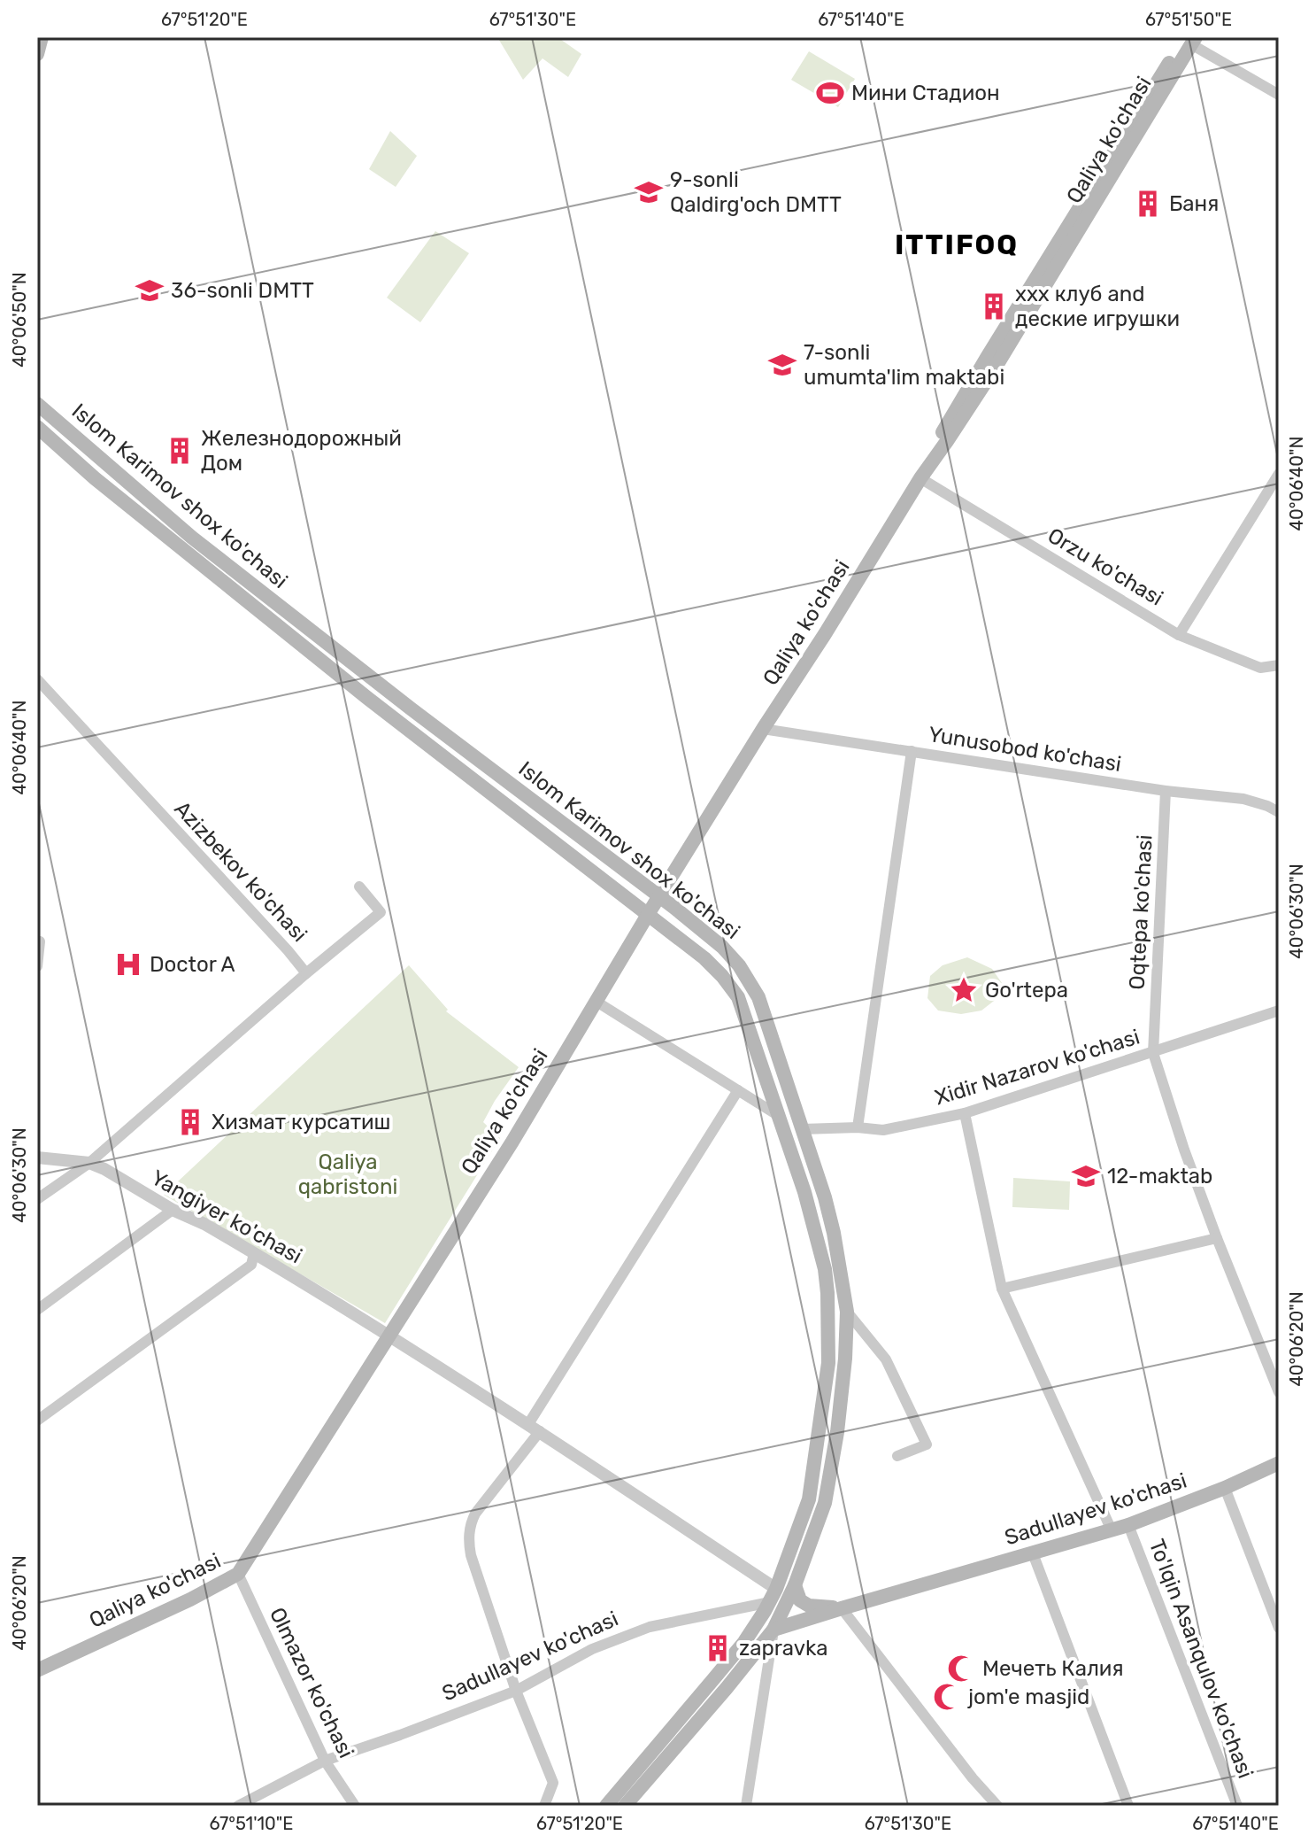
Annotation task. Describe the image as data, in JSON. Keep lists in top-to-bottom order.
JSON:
{
  "streets": {
    "main road": ["Qaliya ko'chasi", "Islom Karimov shox ko'chasi", "Sadullayev ko'chasi"],
    "street": [
      "Orzu ko'chasi",
      "Yunusobod ko'chasi",
      "Azizbekov ko'chasi",
      "Oqtepa ko'chasi",
      "Xidir Nazarov ko'chasi",
      "Yangiyer ko'chasi",
      "To'lqin Asanqulov ko'chasi",
      "Olmazor ko'chasi"
    ]
  },
  "crossings": [
    ["Qaliya ko'chasi", "Islom Karimov shox ko'chasi"],
    ["Qaliya ko'chasi", "Orzu ko'chasi"],
    ["Qaliya ko'chasi", "Yunusobod ko'chasi"],
    ["Qaliya ko'chasi", "Yangiyer ko'chasi"],
    ["Qaliya ko'chasi", "Olmazor ko'chasi"],
    ["Islom Karimov shox ko'chasi", "Xidir Nazarov ko'chasi"],
    ["Islom Karimov shox ko'chasi", "Yangiyer ko'chasi"],
    ["Islom Karimov shox ko'chasi", "Sadullayev ko'chasi"],
    ["Yunusobod ko'chasi", "Oqtepa ko'chasi"],
    ["Azizbekov ko'chasi", "Yangiyer ko'chasi"],
    ["Oqtepa ko'chasi", "Xidir Nazarov ko'chasi"],
    ["Yangiyer ko'chasi", "Sadullayev ko'chasi"],
    ["Sadullayev ko'chasi", "To'lqin Asanqulov ko'chasi"],
    ["Sadullayev ko'chasi", "Olmazor ko'chasi"]
  ],
  "districts": ["ITTIFOQ"],
  "parks": ["Qaliya qabristoni"],
  "places": {
    "sports": ["Мини Стадион"],
    "school or university": [
      "9-sonli Qaldirg'och DMTT",
      "36-sonli DMTT",
      "7-sonli umumta'lim maktabi",
      "12-maktab"
    ],
    "building": [
      "Баня",
      "ххх клуб and деские игрушки",
      "Железнодорожный Дом",
      "Хизмат курсатиш",
      "zapravka"
    ],
    "hospital": ["Doctor A"],
    "place": ["Go'rtepa"],
    "mosque": ["Мечеть Калия", "jom'e masjid"]
  },
  "coordinates": [
    "67°51'20\"E",
    "67°51'30\"E",
    "67°51'40\"E",
    "67°51'50\"E",
    "40°06'50\"N",
    "40°06'40\"N",
    "40°06'30\"N",
    "40°06'20\"N",
    "67°51'10\"E"
  ]
}
